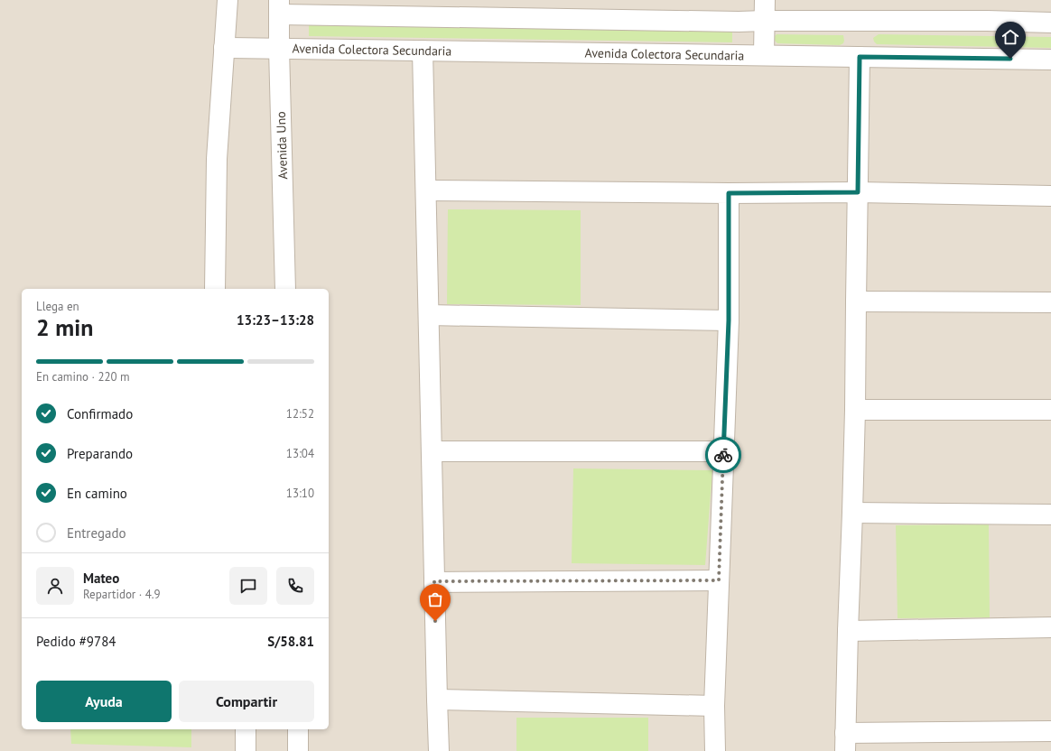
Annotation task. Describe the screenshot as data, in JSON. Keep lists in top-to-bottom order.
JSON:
{
  "streets": {
    "street": ["Avenida Colectora Secundaria", "Avenida Uno"]
  },
  "crossings": [
    ["Avenida Colectora Secundaria", "Avenida Uno"]
  ],
  "page": {
    "heading": ["2 min", "Llega en", "13:23–13:28"],
    "panel": [
      "Mateo",
      "Repartidor · 4.9",
      "Pedido #9784",
      "S/58.81"
    ],
    "bar": "En camino · 220 m",
    "list": [
      ["Confirmado", "12:52"],
      ["Preparando", "13:04"],
      ["En camino", "13:10"],
      "Entregado"
    ],
    "buttons": ["Ayuda", "Compartir"]
  }
}
